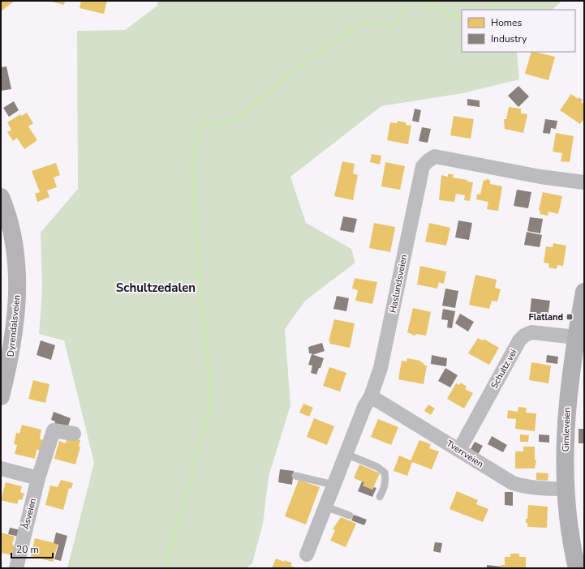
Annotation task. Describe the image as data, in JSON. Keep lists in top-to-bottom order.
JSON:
{
  "streets": {
    "main road": ["Dyrendalsveien"],
    "street": [
      "Haslundsveien",
      "Schultz vei",
      "Gimleveien",
      "Tverrveien",
      "Åsveien"
    ]
  },
  "crossings": [
    ["Haslundsveien", "Tverrveien"],
    ["Schultz vei", "Gimleveien"],
    ["Schultz vei", "Tverrveien"],
    ["Gimleveien", "Tverrveien"]
  ],
  "districts": ["Schultzedalen"],
  "places": {
    "transit": ["Flatland"]
  },
  "legend": ["Homes", "Industry"],
  "scale_bar": "20 m"
}
